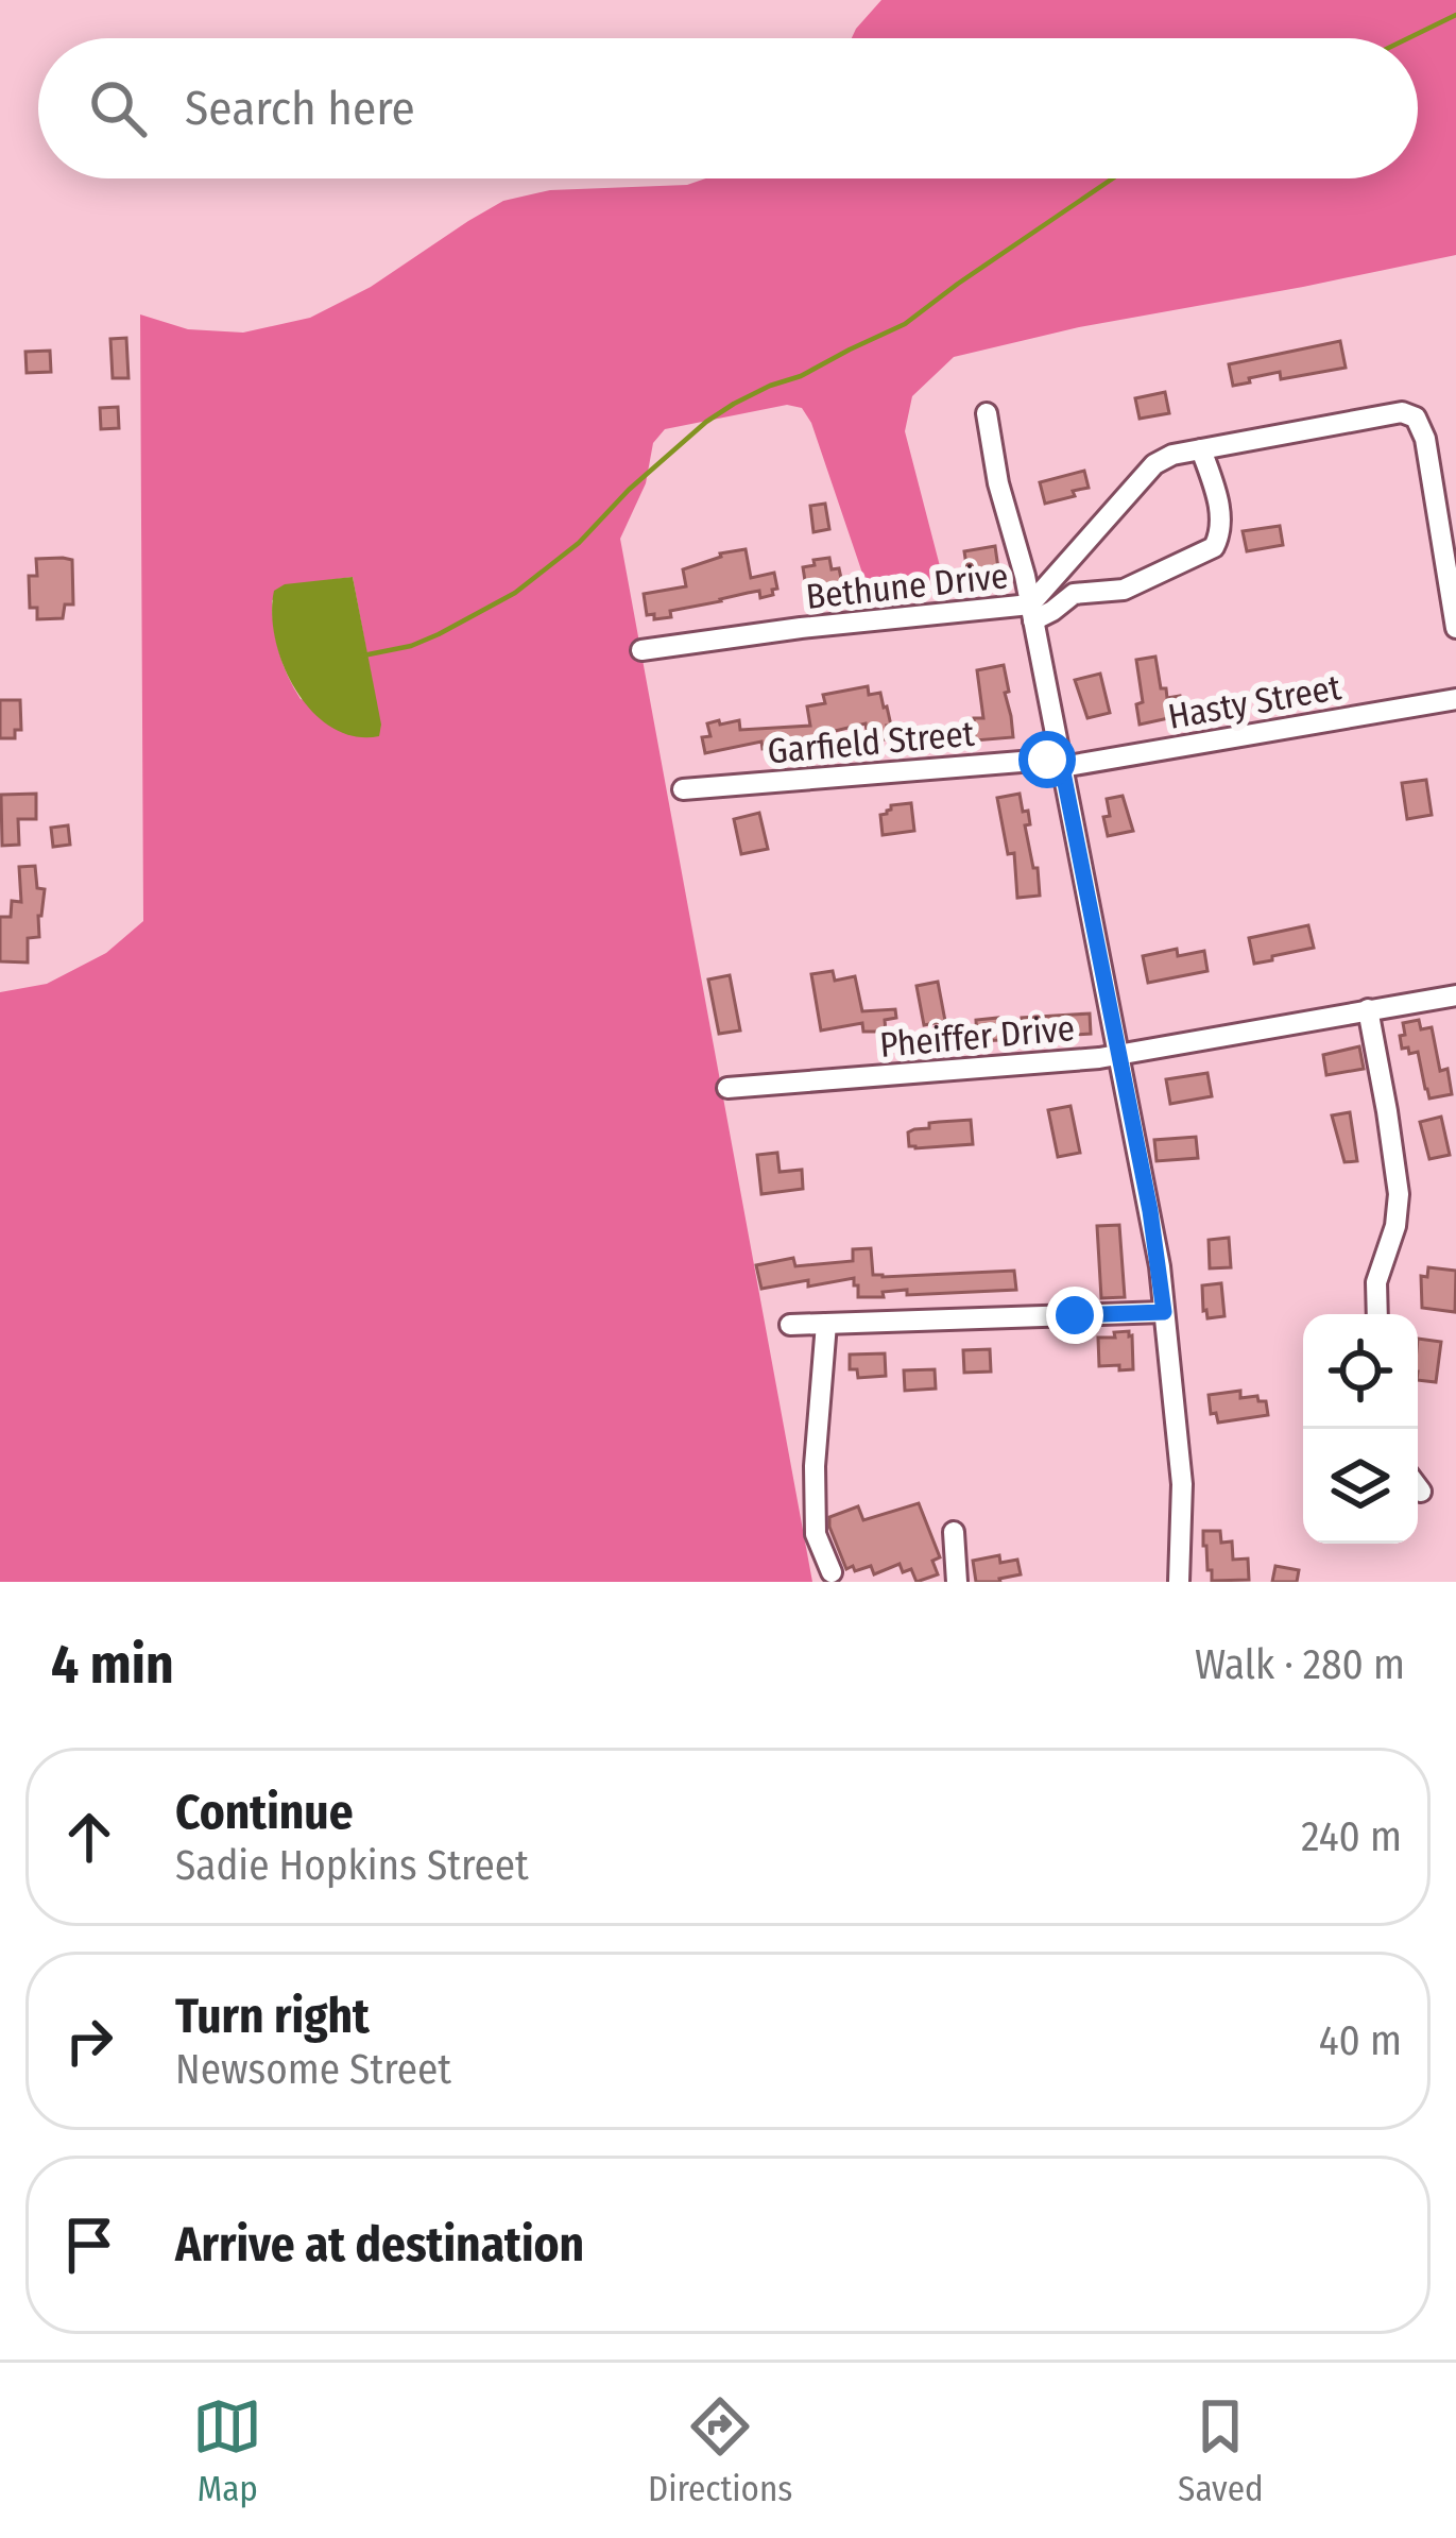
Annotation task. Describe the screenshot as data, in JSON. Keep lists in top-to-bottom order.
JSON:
{
  "streets": {
    "street": [
      "Bethune Drive",
      "Hasty Street",
      "Garfield Street",
      "Pheiffer Drive"
    ]
  },
  "crossings": [
    ["Hasty Street", "Garfield Street"]
  ],
  "page": {
    "search": "Search here",
    "heading": ["4 min", "Walk · 280 m"],
    "list": [
      ["Continue", "Sadie Hopkins Street", "240 m"],
      ["Turn right", "Newsome Street", "40 m"],
      "Arrive at destination"
    ],
    "nav": ["Map", "Directions", "Saved"]
  }
}
